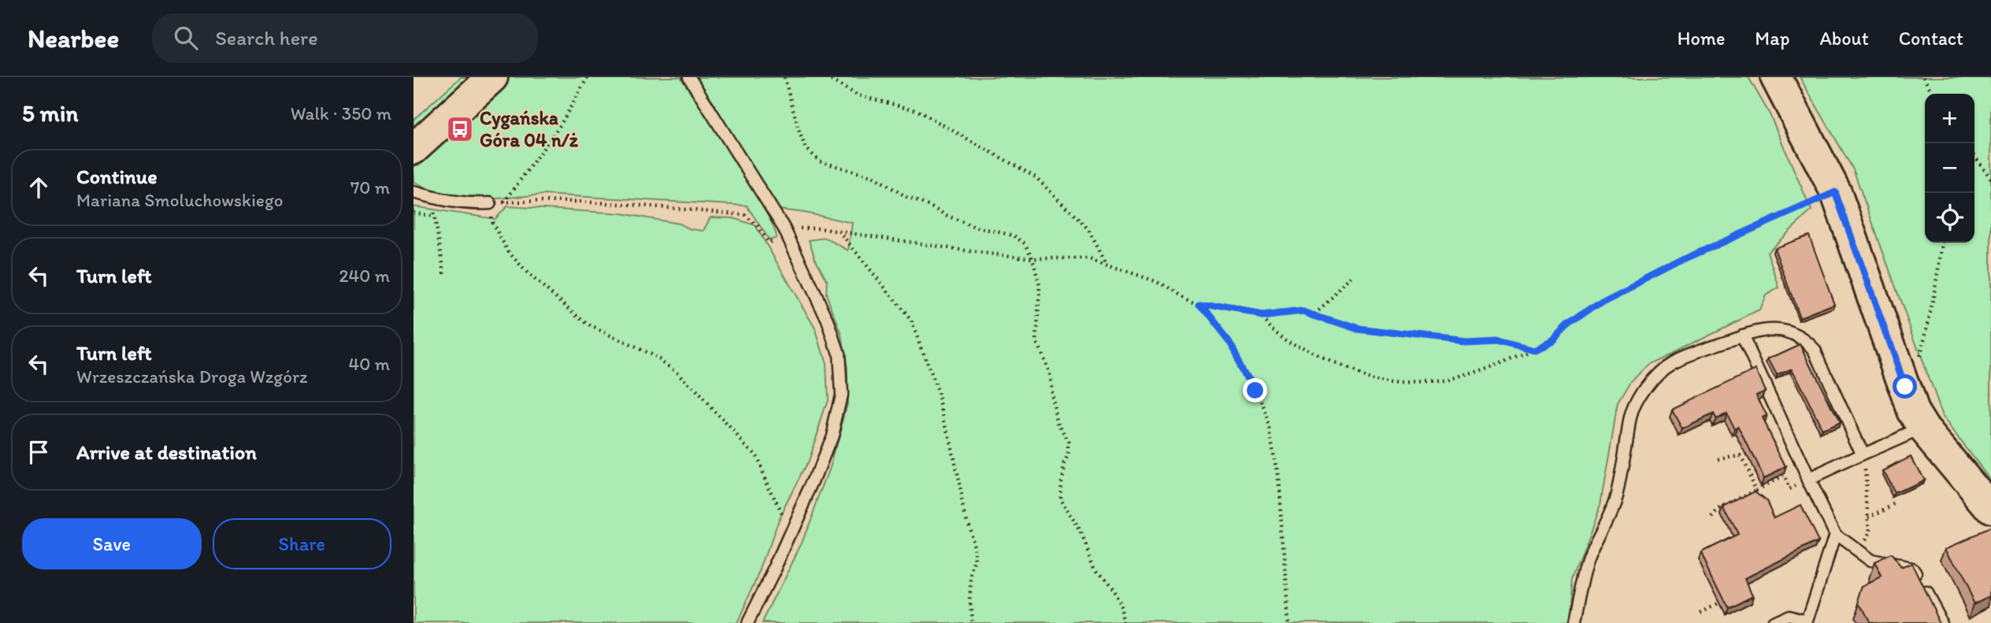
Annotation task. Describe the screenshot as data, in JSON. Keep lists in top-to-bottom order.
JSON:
{
  "places": {
    "bus stop": ["Cygańska Góra 04 n/ż"]
  },
  "page": {
    "header": "Nearbee",
    "search": "Search here",
    "nav": [
      "Home",
      "Map",
      "About",
      "Contact"
    ],
    "heading": ["5 min", "Walk · 350 m"],
    "map_buttons": ["+", "−"],
    "list": [
      ["Continue", "Mariana Smoluchowskiego", "70 m"],
      ["Turn left", "240 m"],
      ["Turn left", "Wrzeszczańska Droga Wzgórz", "40 m"],
      "Arrive at destination"
    ],
    "buttons": ["Save", "Share"]
  }
}
